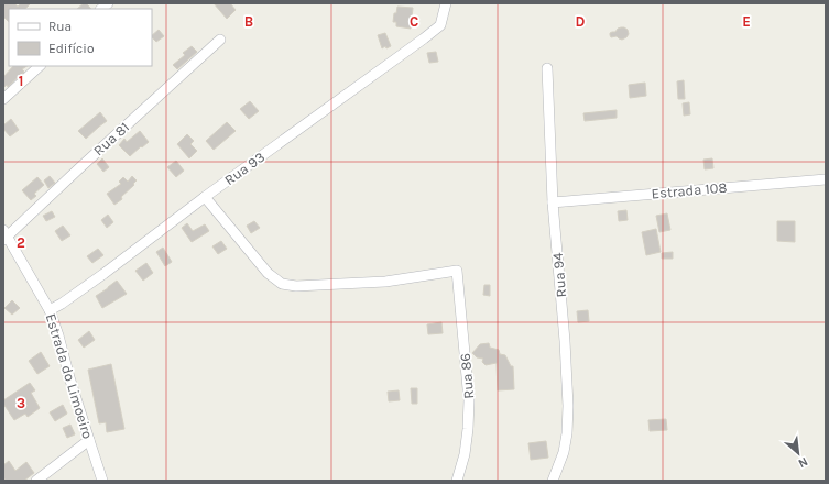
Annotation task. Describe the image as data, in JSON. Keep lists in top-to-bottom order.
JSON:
{
  "streets": {
    "street": [
      "Rua 81",
      "Rua 93",
      "Estrada 108",
      "Rua 94",
      "Estrada do Limoeiro",
      "Rua 86"
    ]
  },
  "crossings": [
    ["Rua 81", "Estrada do Limoeiro"],
    ["Rua 93", "Estrada do Limoeiro"],
    ["Rua 93", "Rua 86"],
    ["Estrada 108", "Rua 94"]
  ],
  "legend": ["Rua", "Edifício"],
  "north": "bottom right",
  "grid": {
    "columns": [
      "B",
      "C",
      "D",
      "E"
    ],
    "rows": ["1", "2", "3"]
  }
}
